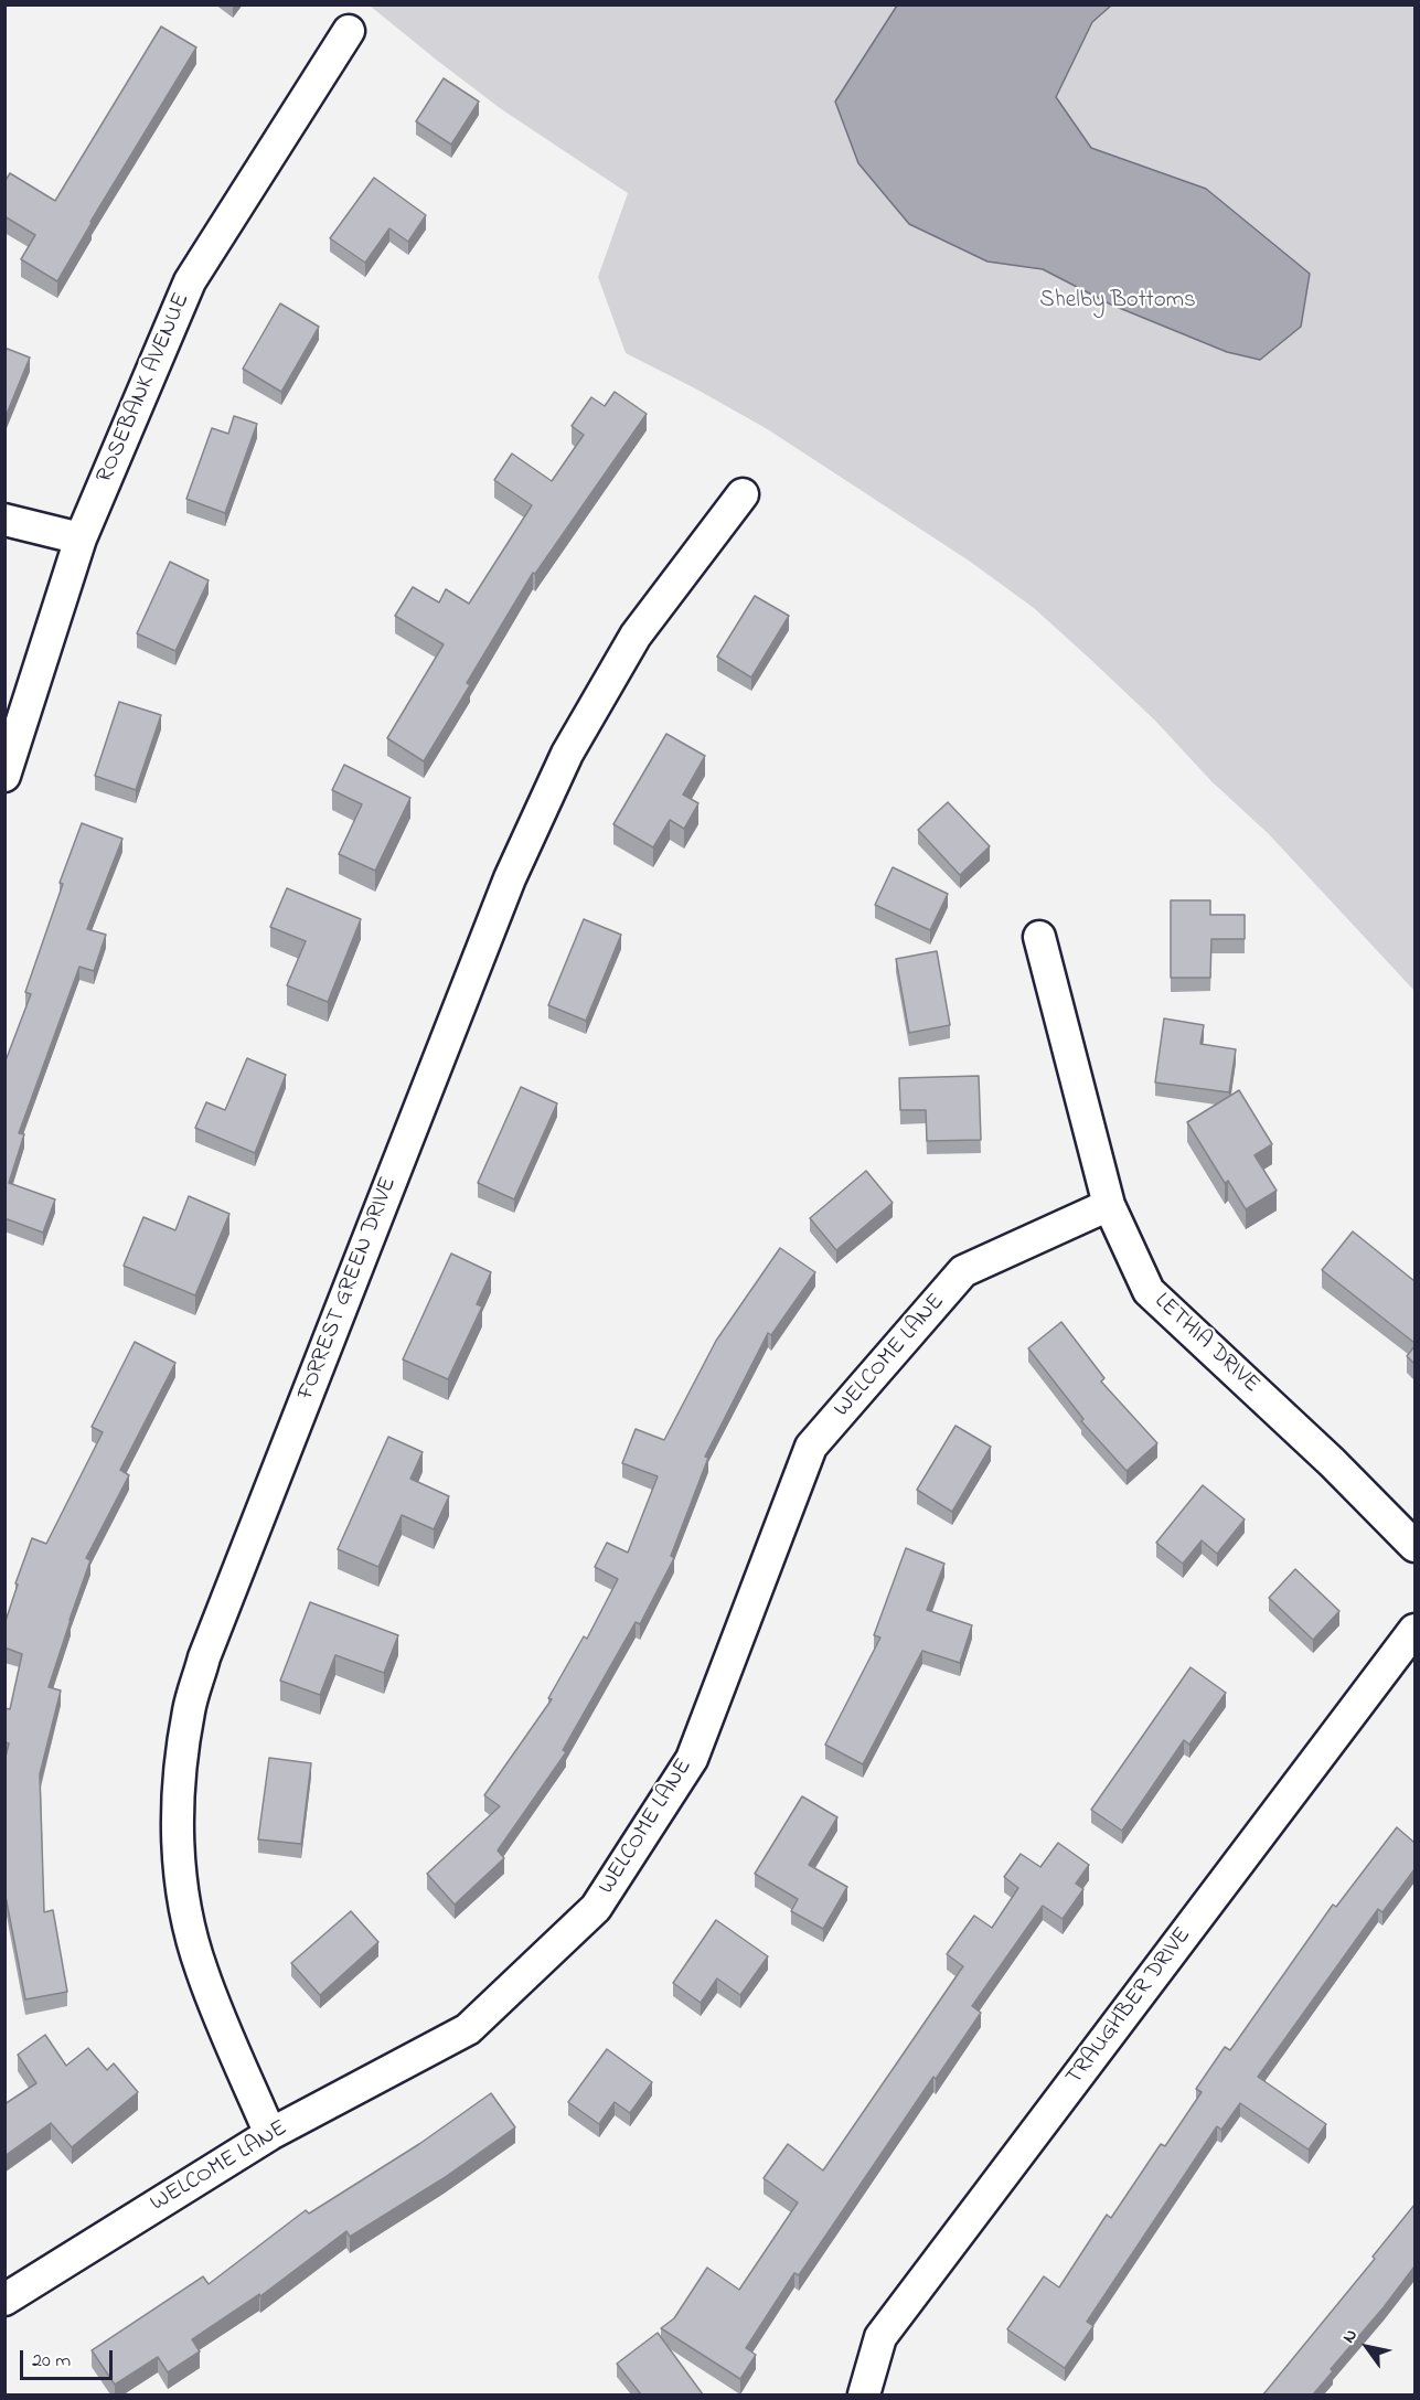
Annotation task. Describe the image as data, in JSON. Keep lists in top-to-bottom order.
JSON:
{
  "streets": {
    "street": [
      "ROSEBANK AVENUE",
      "FORREST GREEN DRIVE",
      "LETHIA DRIVE",
      "WELCOME LANE",
      "TRAUGHBER DRIVE"
    ]
  },
  "crossings": [
    ["FORREST GREEN DRIVE", "WELCOME LANE"],
    ["LETHIA DRIVE", "WELCOME LANE"]
  ],
  "parks": ["Shelby Bottoms"],
  "scale_bar": "20 m",
  "north": "top left"
}
